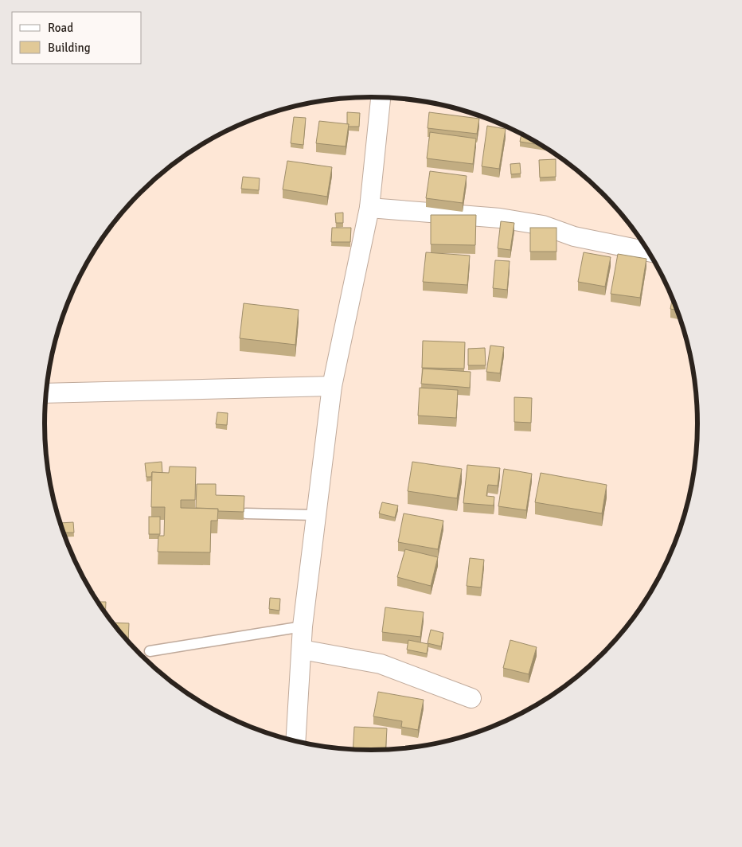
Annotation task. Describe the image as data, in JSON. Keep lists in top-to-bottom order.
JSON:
{
  "legend": ["Road", "Building"]
}
